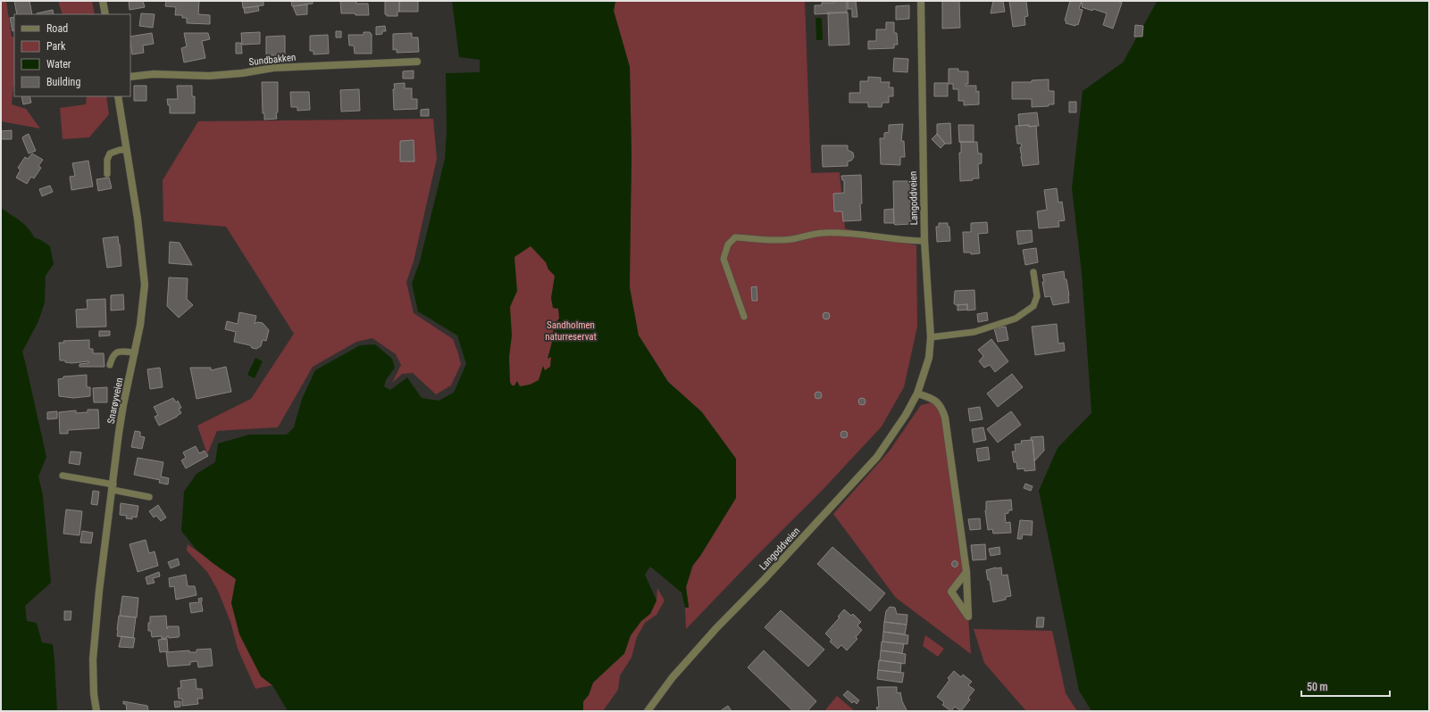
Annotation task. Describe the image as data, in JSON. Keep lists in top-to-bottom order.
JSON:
{
  "streets": {
    "street": ["Sundbakken", "Langoddveien", "Snarøyveien"]
  },
  "parks": ["Sandholmen naturreservat"],
  "legend": [
    "Road",
    "Park",
    "Water",
    "Building"
  ],
  "scale_bar": "50 m"
}
